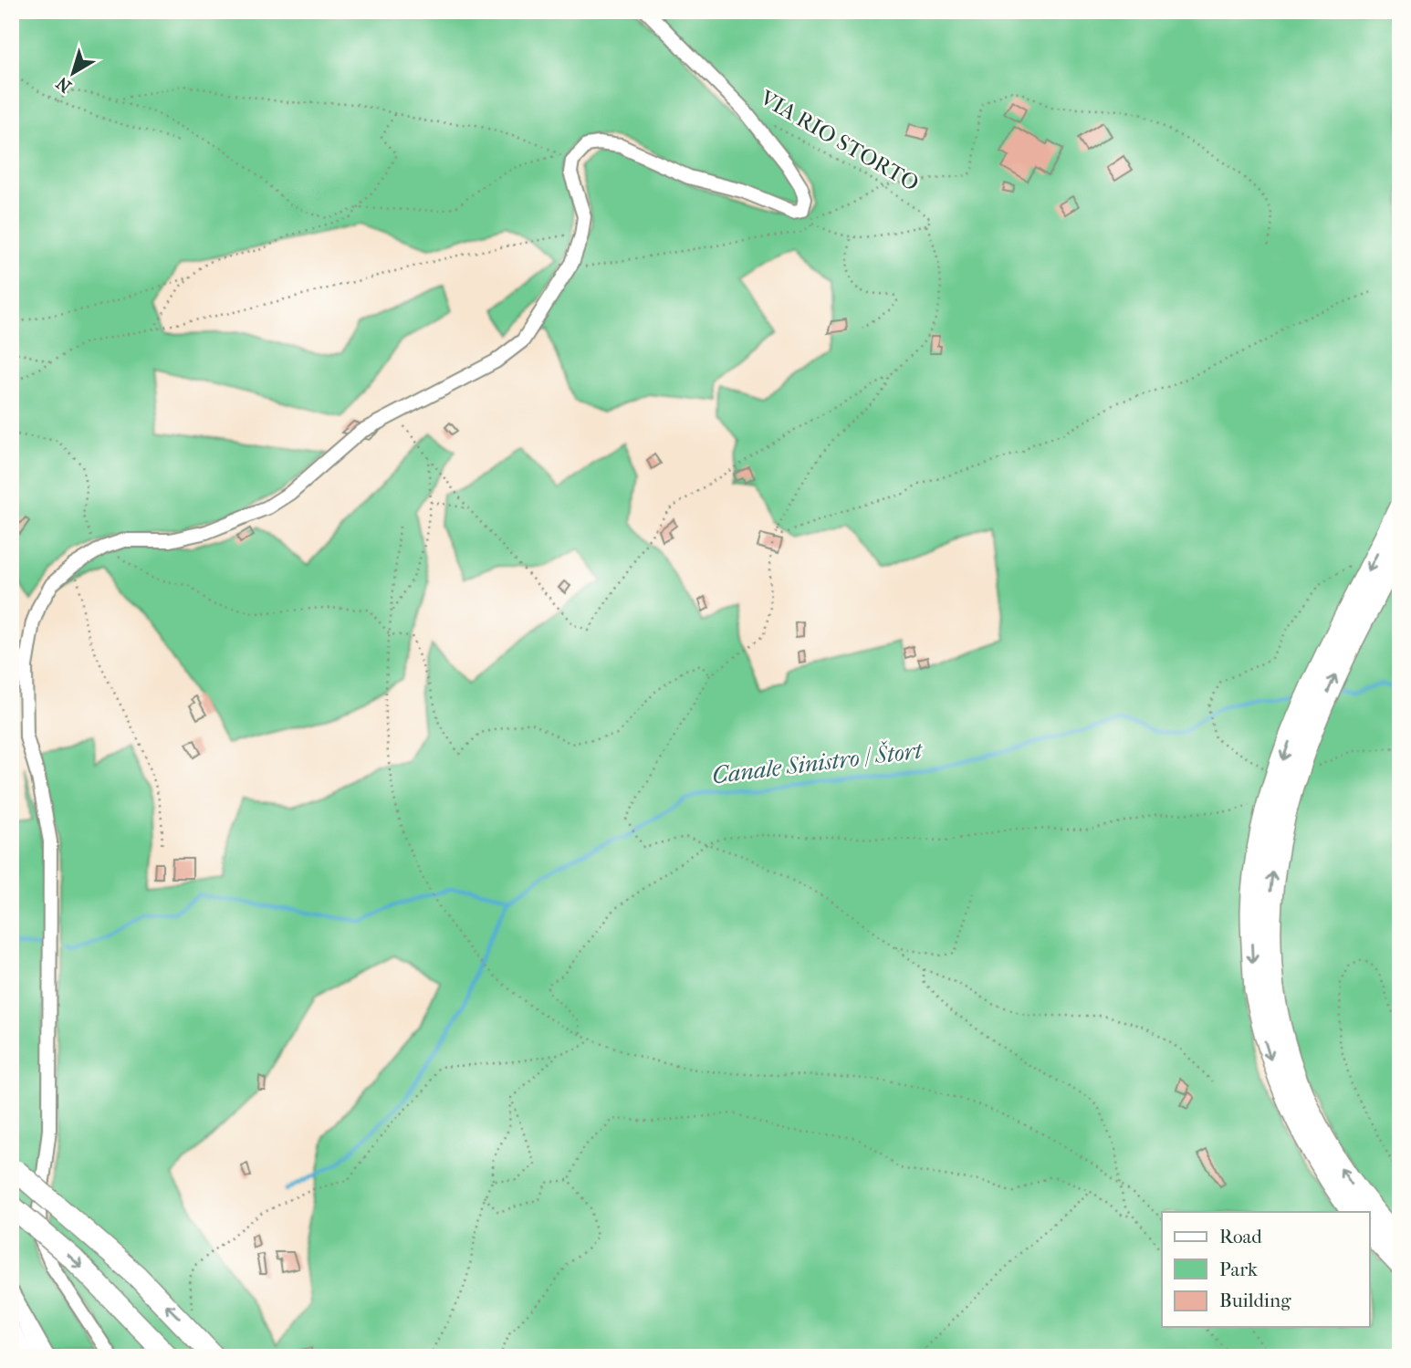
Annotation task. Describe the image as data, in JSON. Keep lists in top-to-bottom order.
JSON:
{
  "streets": {
    "street": ["VIA RIO STORTO"]
  },
  "water": ["Canale Sinistro / Štort"],
  "legend": ["Road", "Park", "Building"],
  "north": "bottom left"
}
